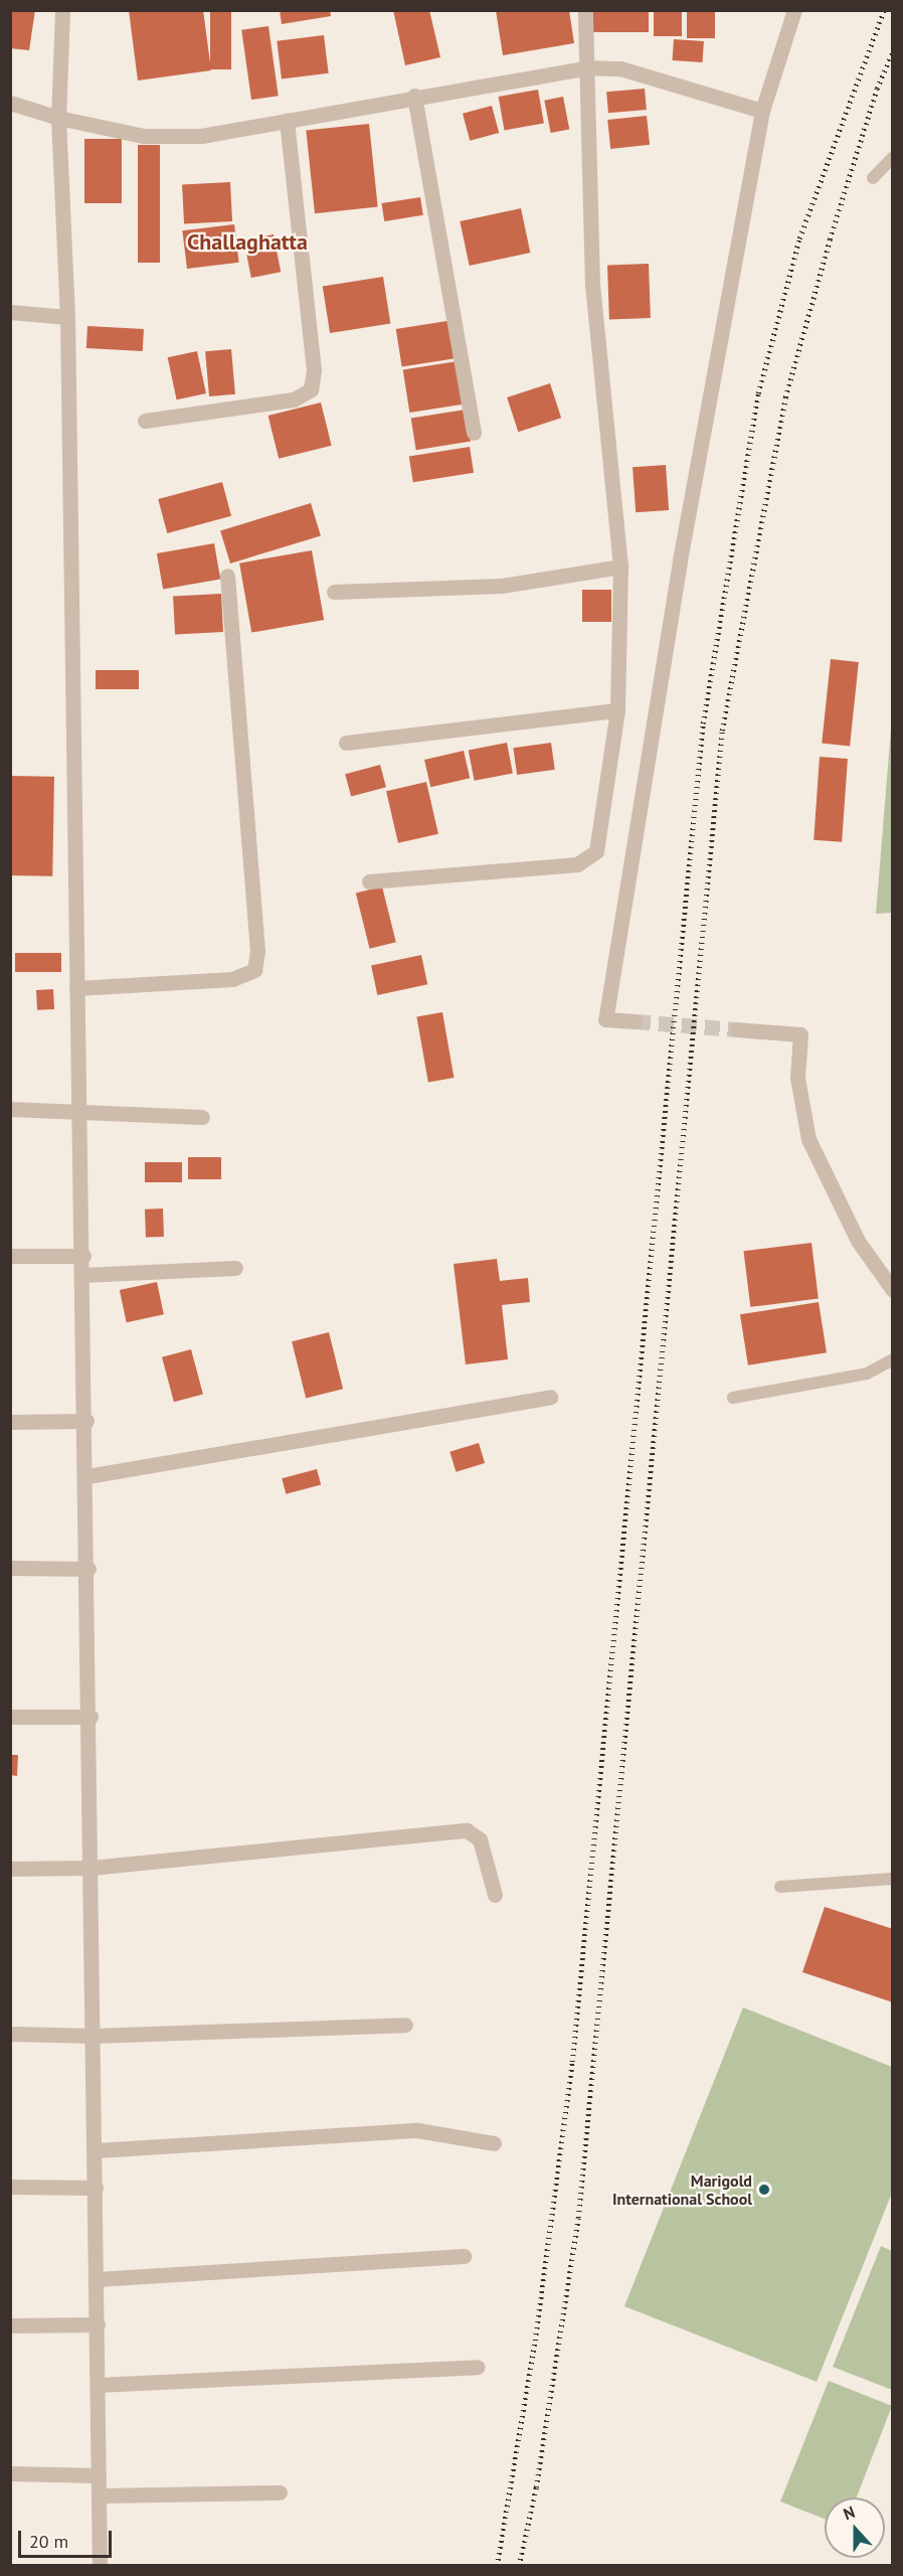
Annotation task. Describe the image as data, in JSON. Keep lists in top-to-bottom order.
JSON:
{
  "districts": ["Challaghatta"],
  "places": ["Marigold International School"],
  "scale_bar": "20 m",
  "north": "top"
}
